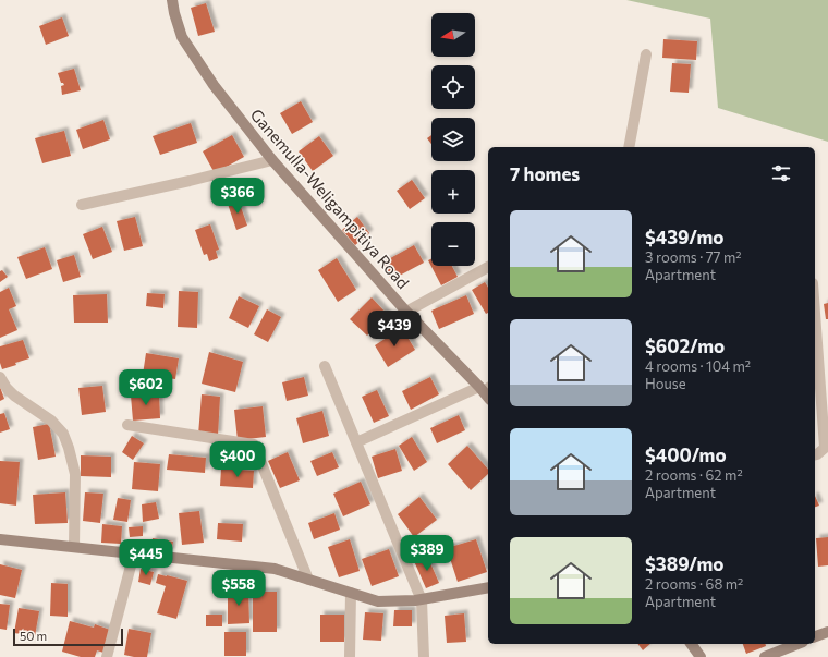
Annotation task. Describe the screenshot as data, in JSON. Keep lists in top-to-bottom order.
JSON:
{
  "streets": {
    "street": ["Ganemulla-Weligampitiya Road"]
  },
  "scale_bar": "50 m",
  "north": "left",
  "page": {
    "map_buttons": ["+", "−"],
    "heading": "7 homes",
    "price": [
      "$366",
      "$439",
      "$602",
      "$400",
      "$389",
      "$445",
      "$558"
    ],
    "list": [
      {
        "name": "$439/mo",
        "note": "3 rooms · 77 m² · Apartment"
      },
      {
        "name": "$602/mo",
        "note": "4 rooms · 104 m² · House"
      },
      {
        "name": "$400/mo",
        "note": "2 rooms · 62 m² · Apartment"
      },
      {
        "name": "$389/mo",
        "note": "2 rooms · 68 m² · Apartment"
      }
    ],
    "scale": "50 m"
  }
}
